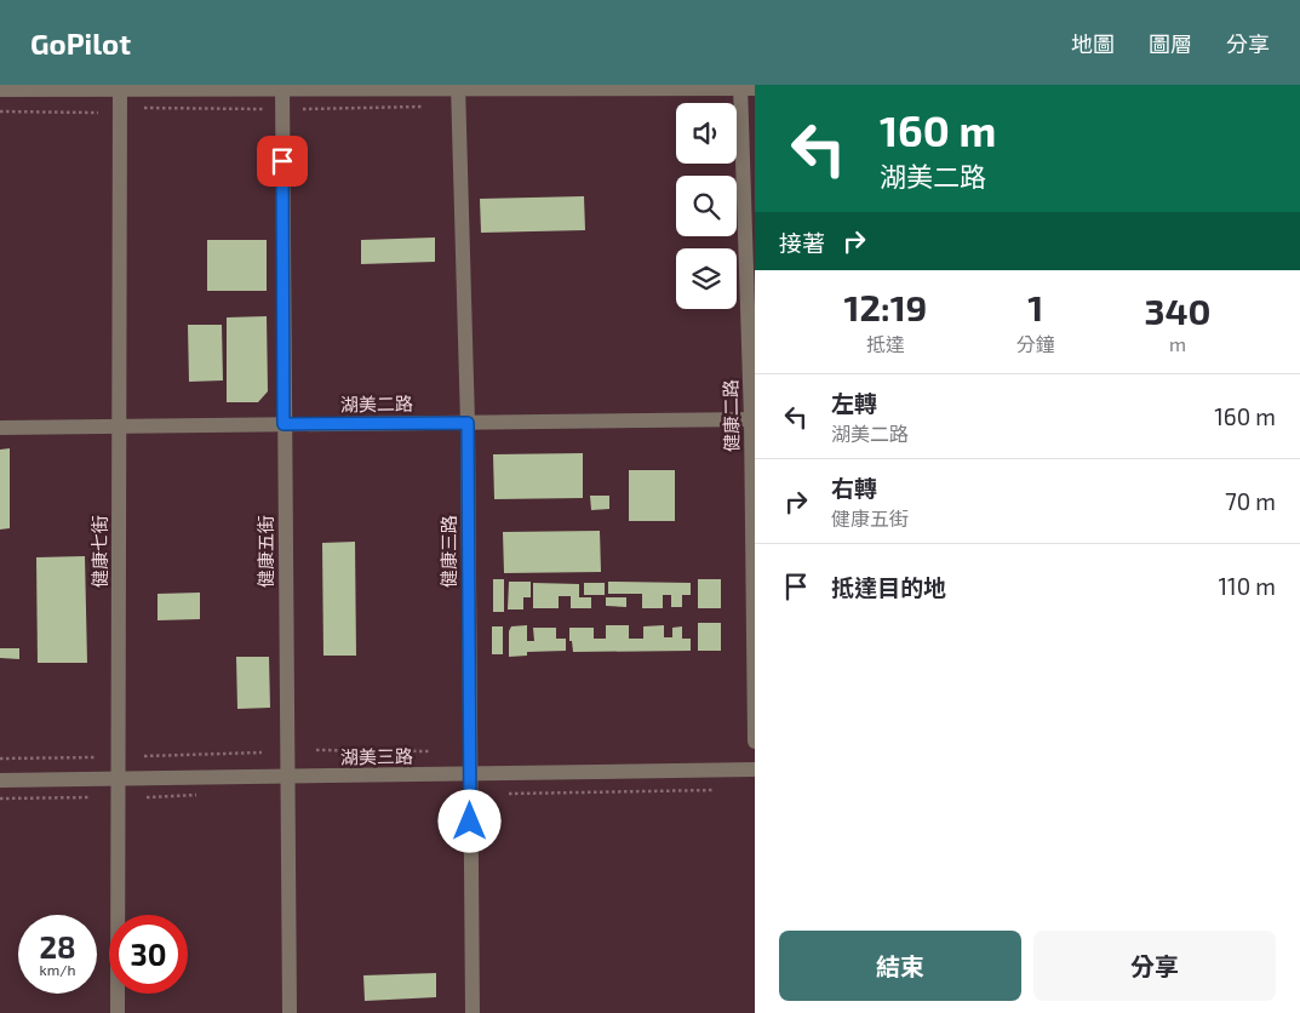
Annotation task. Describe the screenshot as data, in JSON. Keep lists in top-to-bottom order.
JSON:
{
  "streets": {
    "street": [
      "湖美二路",
      "健康二路",
      "健康七街",
      "健康五街",
      "健康三路",
      "湖美三路"
    ]
  },
  "crossings": [
    ["湖美二路", "健康二路"],
    ["湖美二路", "健康七街"],
    ["湖美二路", "健康五街"],
    ["湖美二路", "健康三路"],
    ["健康七街", "湖美三路"],
    ["健康五街", "湖美三路"],
    ["健康三路", "湖美三路"]
  ],
  "page": {
    "header": "GoPilot",
    "nav": ["地圖", "圖層", "分享"],
    "turn": ["160 m", "湖美二路"],
    "then": "接著",
    "eta": [
      "12:19",
      "抵達",
      "1",
      "分鐘",
      "340",
      "m"
    ],
    "list": [
      {
        "name": "左轉",
        "note": "湖美二路",
        "value": "160 m"
      },
      {
        "name": "右轉",
        "note": "健康五街",
        "value": "70 m"
      },
      {
        "name": "抵達目的地",
        "value": "110 m"
      }
    ],
    "speed": "28 km/h",
    "limit": "30",
    "buttons": ["結束", "分享"]
  }
}
